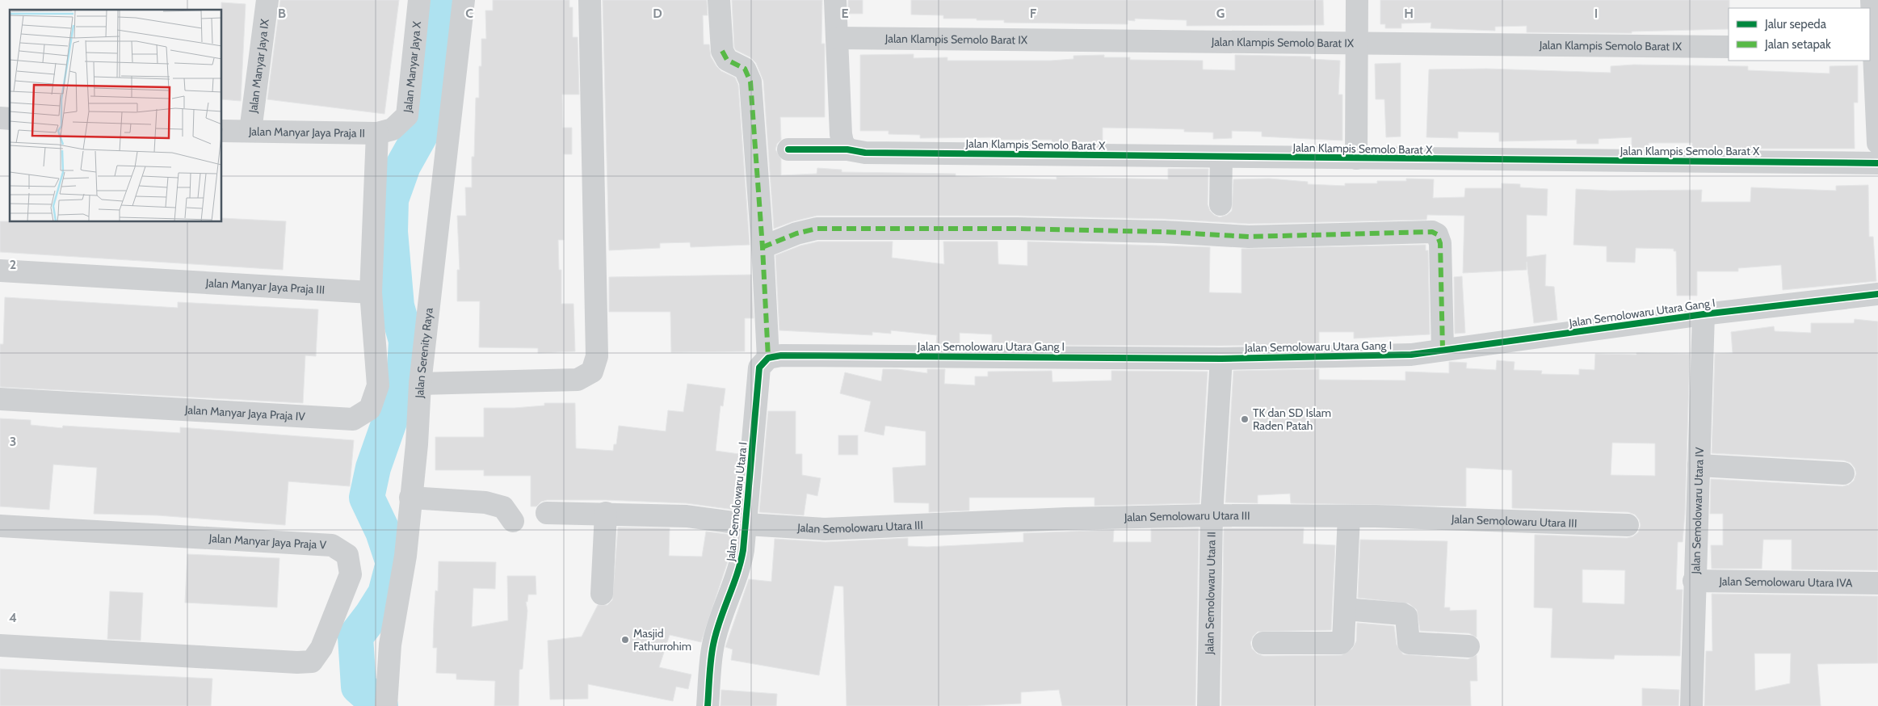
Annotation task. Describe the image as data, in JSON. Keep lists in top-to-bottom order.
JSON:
{
  "streets": {
    "street": [
      "Jalan Klampis Semolo Barat IX",
      "Jalan Manyar Jaya IX",
      "Jalan Manyar Jaya X",
      "Jalan Manyar Jaya Praja II",
      "Jalan Klampis Semolo Barat X",
      "Jalan Manyar Jaya Praja III",
      "Jalan Semolowaru Utara Gang I",
      "Jalan Serenity Raya",
      "Jalan Manyar Jaya Praja IV",
      "Jalan Semolowaru Utara I",
      "Jalan Semolowaru Utara IV",
      "Jalan Semolowaru Utara III",
      "Jalan Manyar Jaya Praja V",
      "Jalan Semolowaru Utara IVA",
      "Jalan Semolowaru Utara II"
    ]
  },
  "crossings": [
    ["Jalan Manyar Jaya IX", "Jalan Manyar Jaya Praja II"],
    ["Jalan Manyar Jaya X", "Jalan Manyar Jaya Praja II"],
    ["Jalan Manyar Jaya Praja III", "Jalan Manyar Jaya Praja IV"],
    ["Jalan Semolowaru Utara Gang I", "Jalan Semolowaru Utara I"],
    ["Jalan Semolowaru Utara Gang I", "Jalan Semolowaru Utara IV"],
    ["Jalan Semolowaru Utara Gang I", "Jalan Semolowaru Utara II"],
    ["Jalan Semolowaru Utara I", "Jalan Semolowaru Utara III"],
    ["Jalan Semolowaru Utara IV", "Jalan Semolowaru Utara IVA"],
    ["Jalan Semolowaru Utara III", "Jalan Semolowaru Utara II"]
  ],
  "places": ["TK dan SD Islam Raden Patah", "Masjid Fathurrohim"],
  "legend": ["Jalur sepeda", "Jalan setapak"],
  "grid": {
    "columns": [
      "B",
      "C",
      "D",
      "E",
      "F",
      "G",
      "H",
      "I"
    ],
    "rows": ["2", "3", "4"]
  }
}
